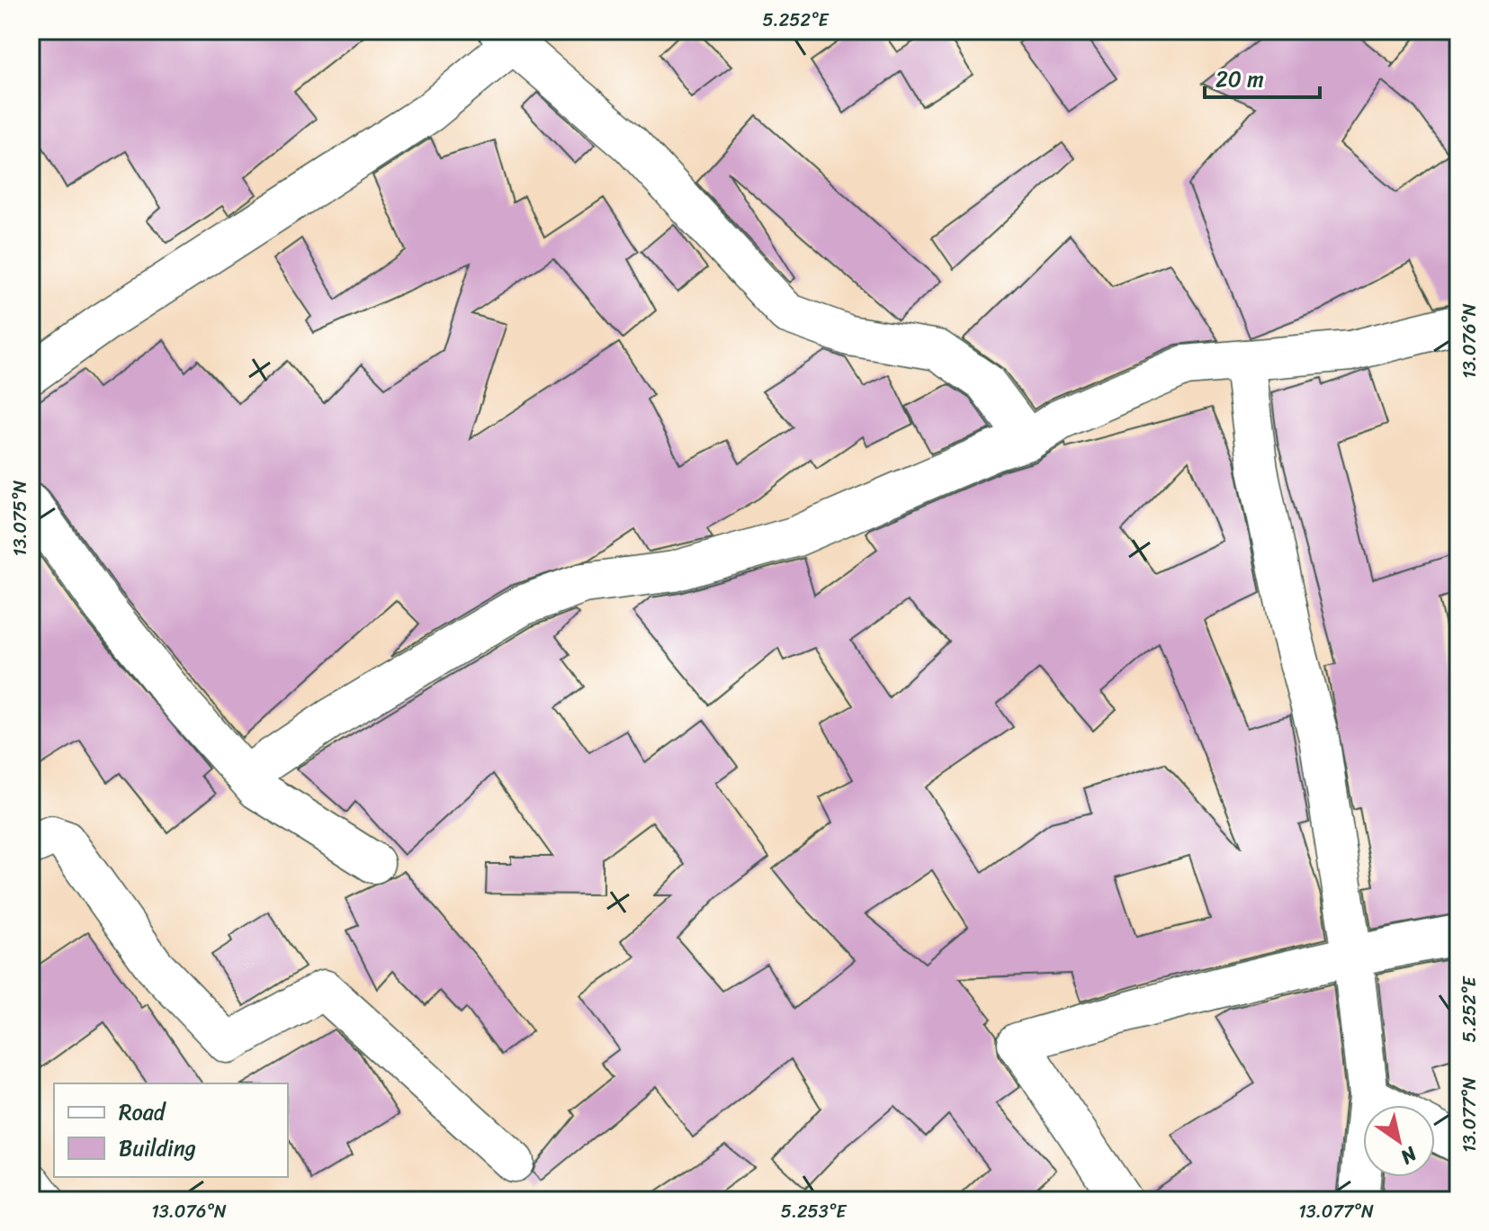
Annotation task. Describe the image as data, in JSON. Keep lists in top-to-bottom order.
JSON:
{
  "legend": ["Road", "Building"],
  "scale_bar": "20 m",
  "north": "bottom right",
  "coordinates": [
    "5.252°E",
    "13.076°N",
    "13.075°N",
    "13.077°N",
    "5.253°E"
  ]
}
